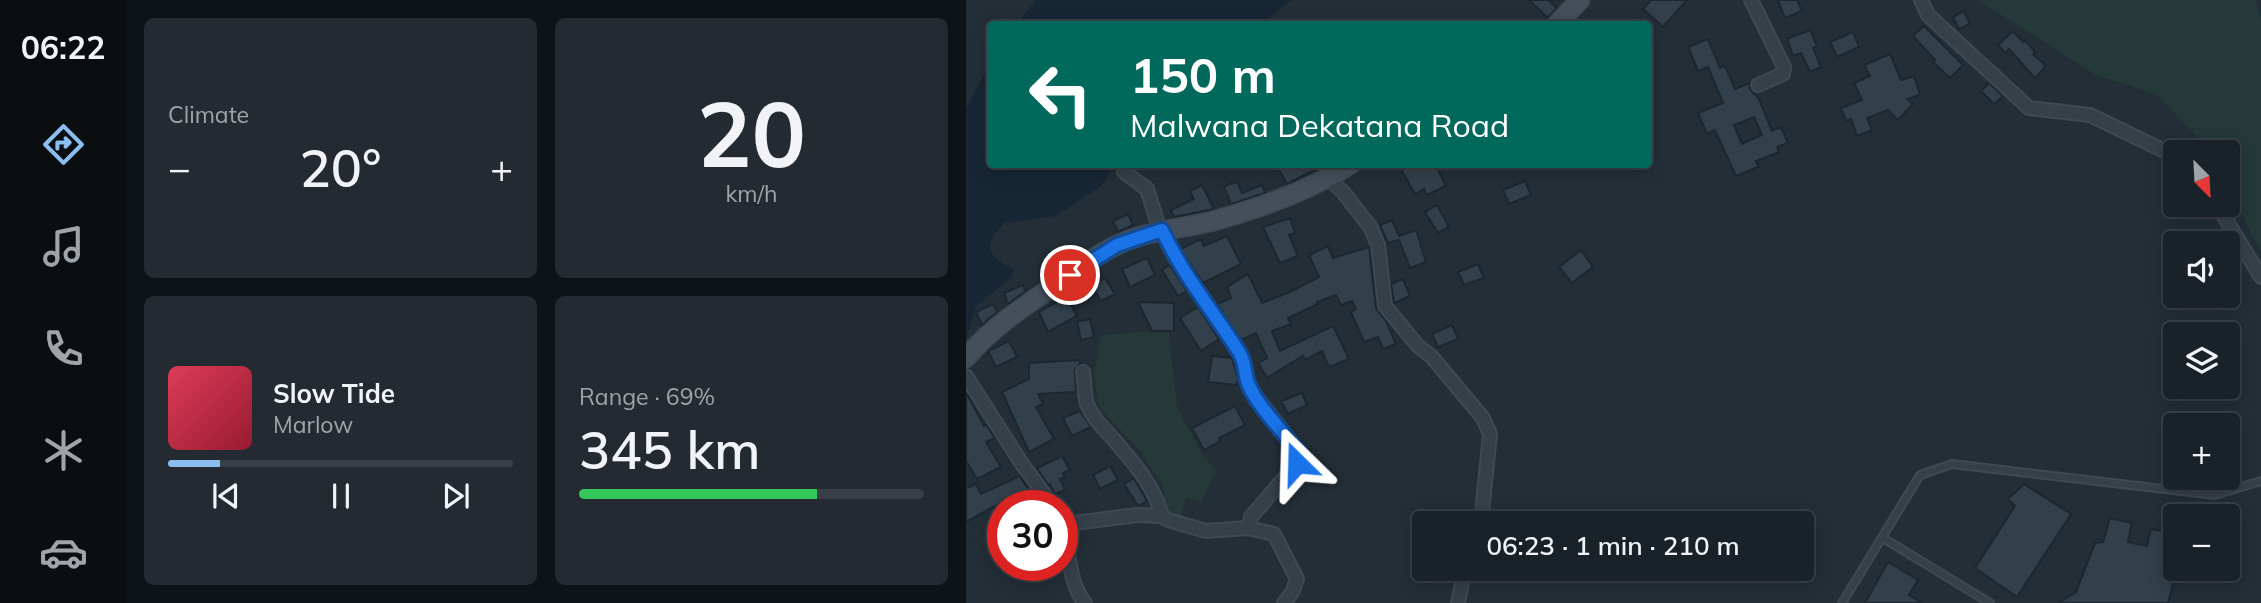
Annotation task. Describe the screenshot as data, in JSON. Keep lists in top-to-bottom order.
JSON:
{
  "north": "bottom right",
  "page": {
    "tabs": "06:22",
    "tile": [
      "Climate",
      ["20", "km/h"],
      ["Range · 69%", "345 km"]
    ],
    "turn": ["150 m", "Malwana Dekatana Road"],
    "heat": ["−", "20°", "+"],
    "map_buttons": ["+", "−"],
    "song": ["Slow Tide", "Marlow"],
    "limit": "30",
    "trip": "06:23 · 1 min · 210 m"
  }
}
